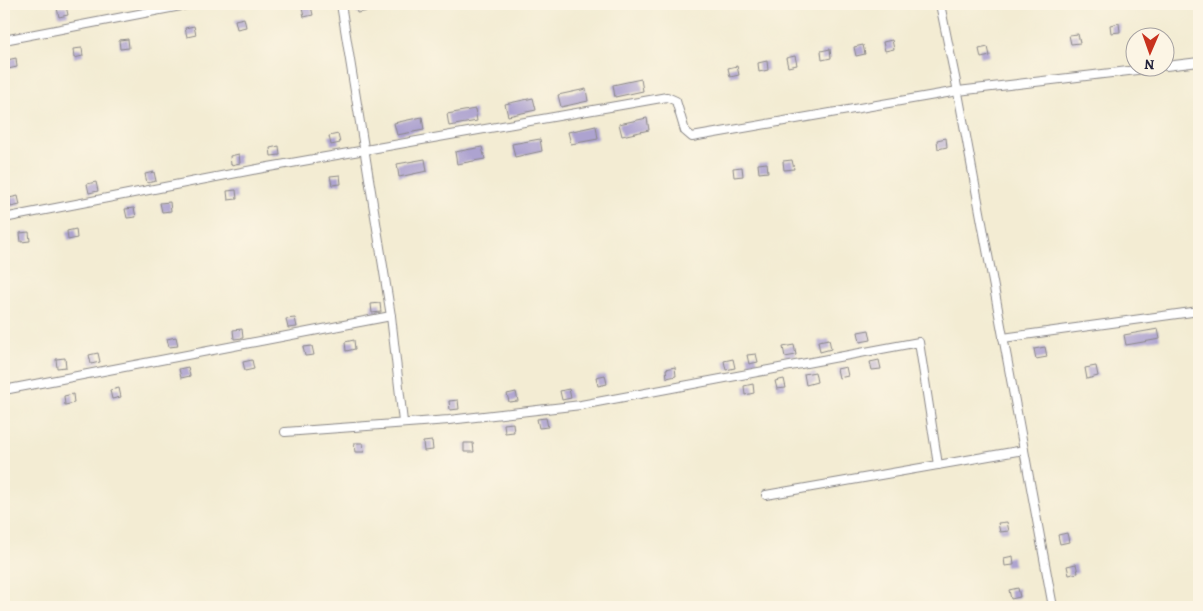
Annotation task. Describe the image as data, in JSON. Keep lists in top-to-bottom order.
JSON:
{
  "north": "bottom"
}
